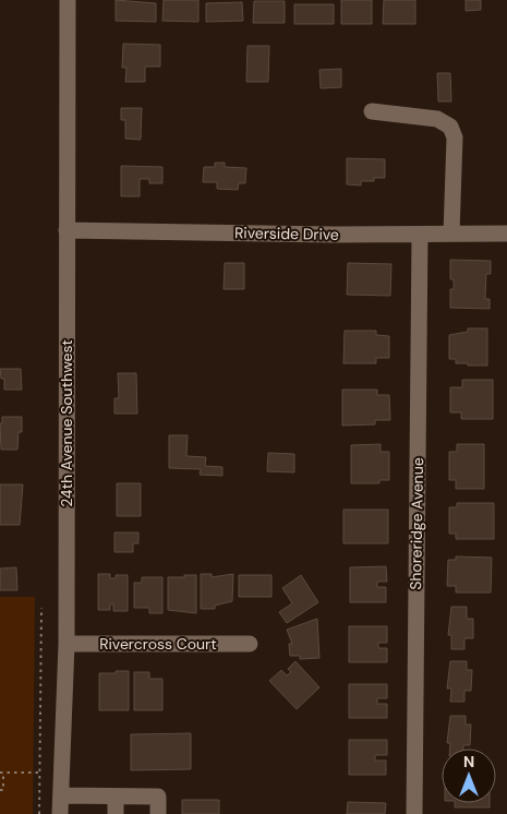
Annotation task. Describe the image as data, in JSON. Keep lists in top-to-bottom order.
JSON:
{
  "streets": {
    "street": [
      "Riverside Drive",
      "24th Avenue Southwest",
      "Shoreridge Avenue",
      "Rivercross Court"
    ]
  },
  "crossings": [
    ["Riverside Drive", "24th Avenue Southwest"],
    ["Riverside Drive", "Shoreridge Avenue"],
    ["24th Avenue Southwest", "Rivercross Court"]
  ],
  "north": "top"
}
